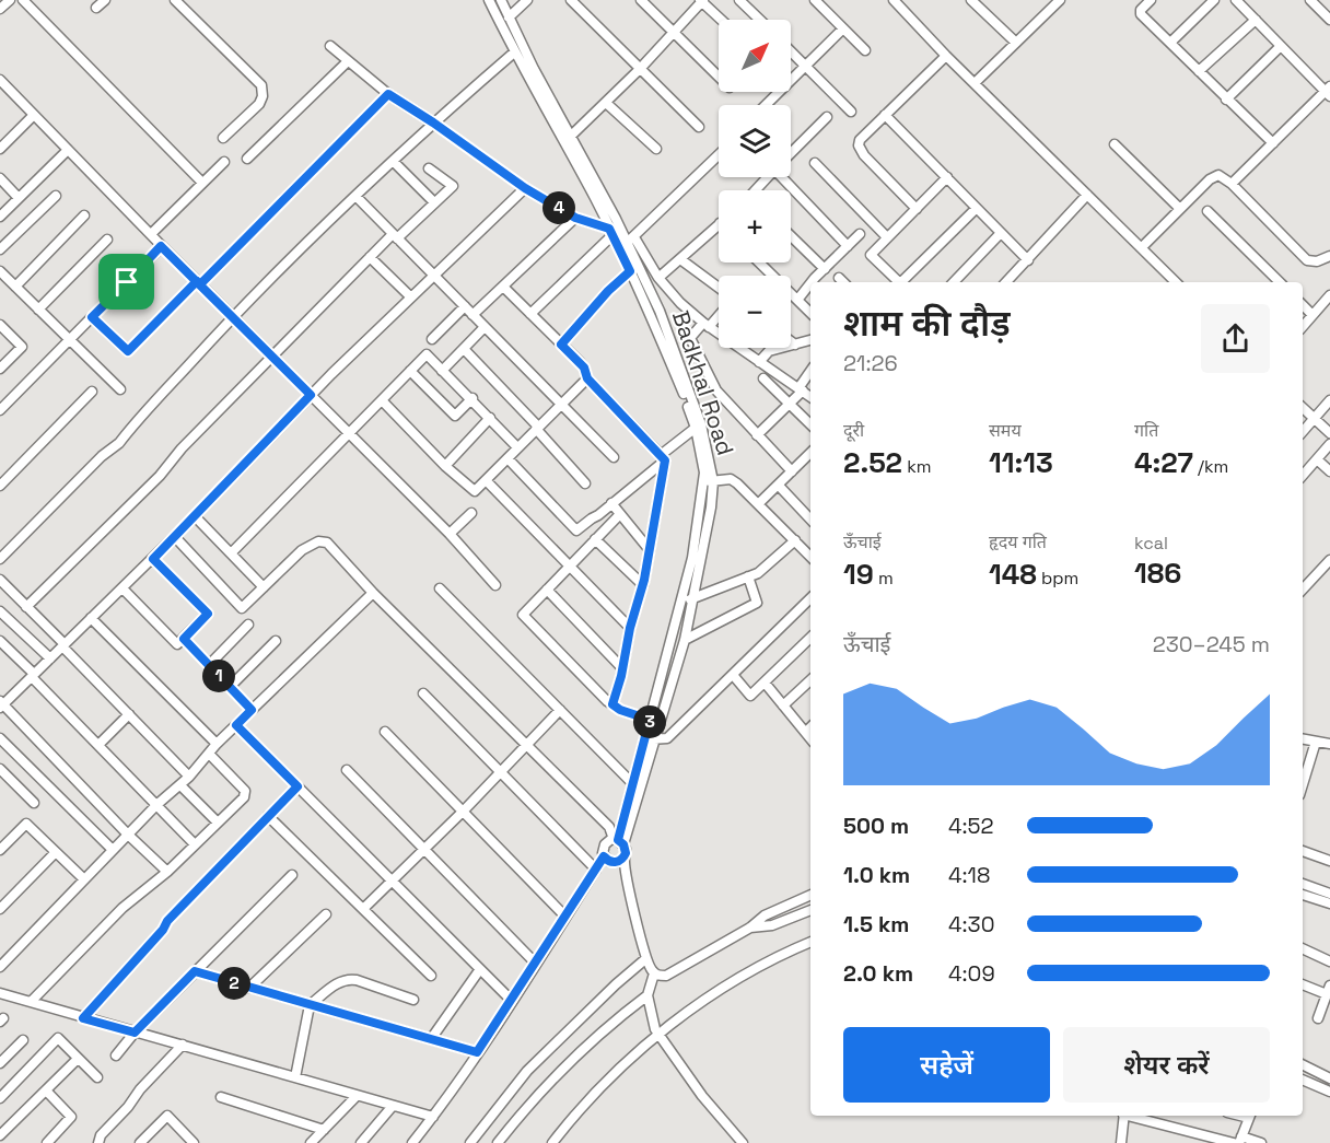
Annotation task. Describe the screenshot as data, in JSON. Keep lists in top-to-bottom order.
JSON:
{
  "streets": {
    "street": ["Badkhal Road"]
  },
  "north": "top right",
  "page": {
    "map_buttons": ["+", "−"],
    "pins": [
      "4",
      "1",
      "3",
      "2"
    ],
    "heading": ["शाम की दौड़", "21:26"],
    "stats": [
      ["दूरी", "2.52 km"],
      ["समय", "11:13"],
      ["गति", "4:27 /km"],
      ["ऊँचाई", "19 m"],
      ["हृदय गति", "148 bpm"],
      ["kcal", "186"]
    ],
    "chart": ["ऊँचाई", "230–245 m"],
    "list": [
      {
        "name": "500 m",
        "note": "4:52"
      },
      {
        "name": "1.0 km",
        "note": "4:18"
      },
      {
        "name": "1.5 km",
        "note": "4:30"
      },
      {
        "name": "2.0 km",
        "note": "4:09"
      }
    ],
    "buttons": ["सहेजें", "शेयर करें"]
  }
}
